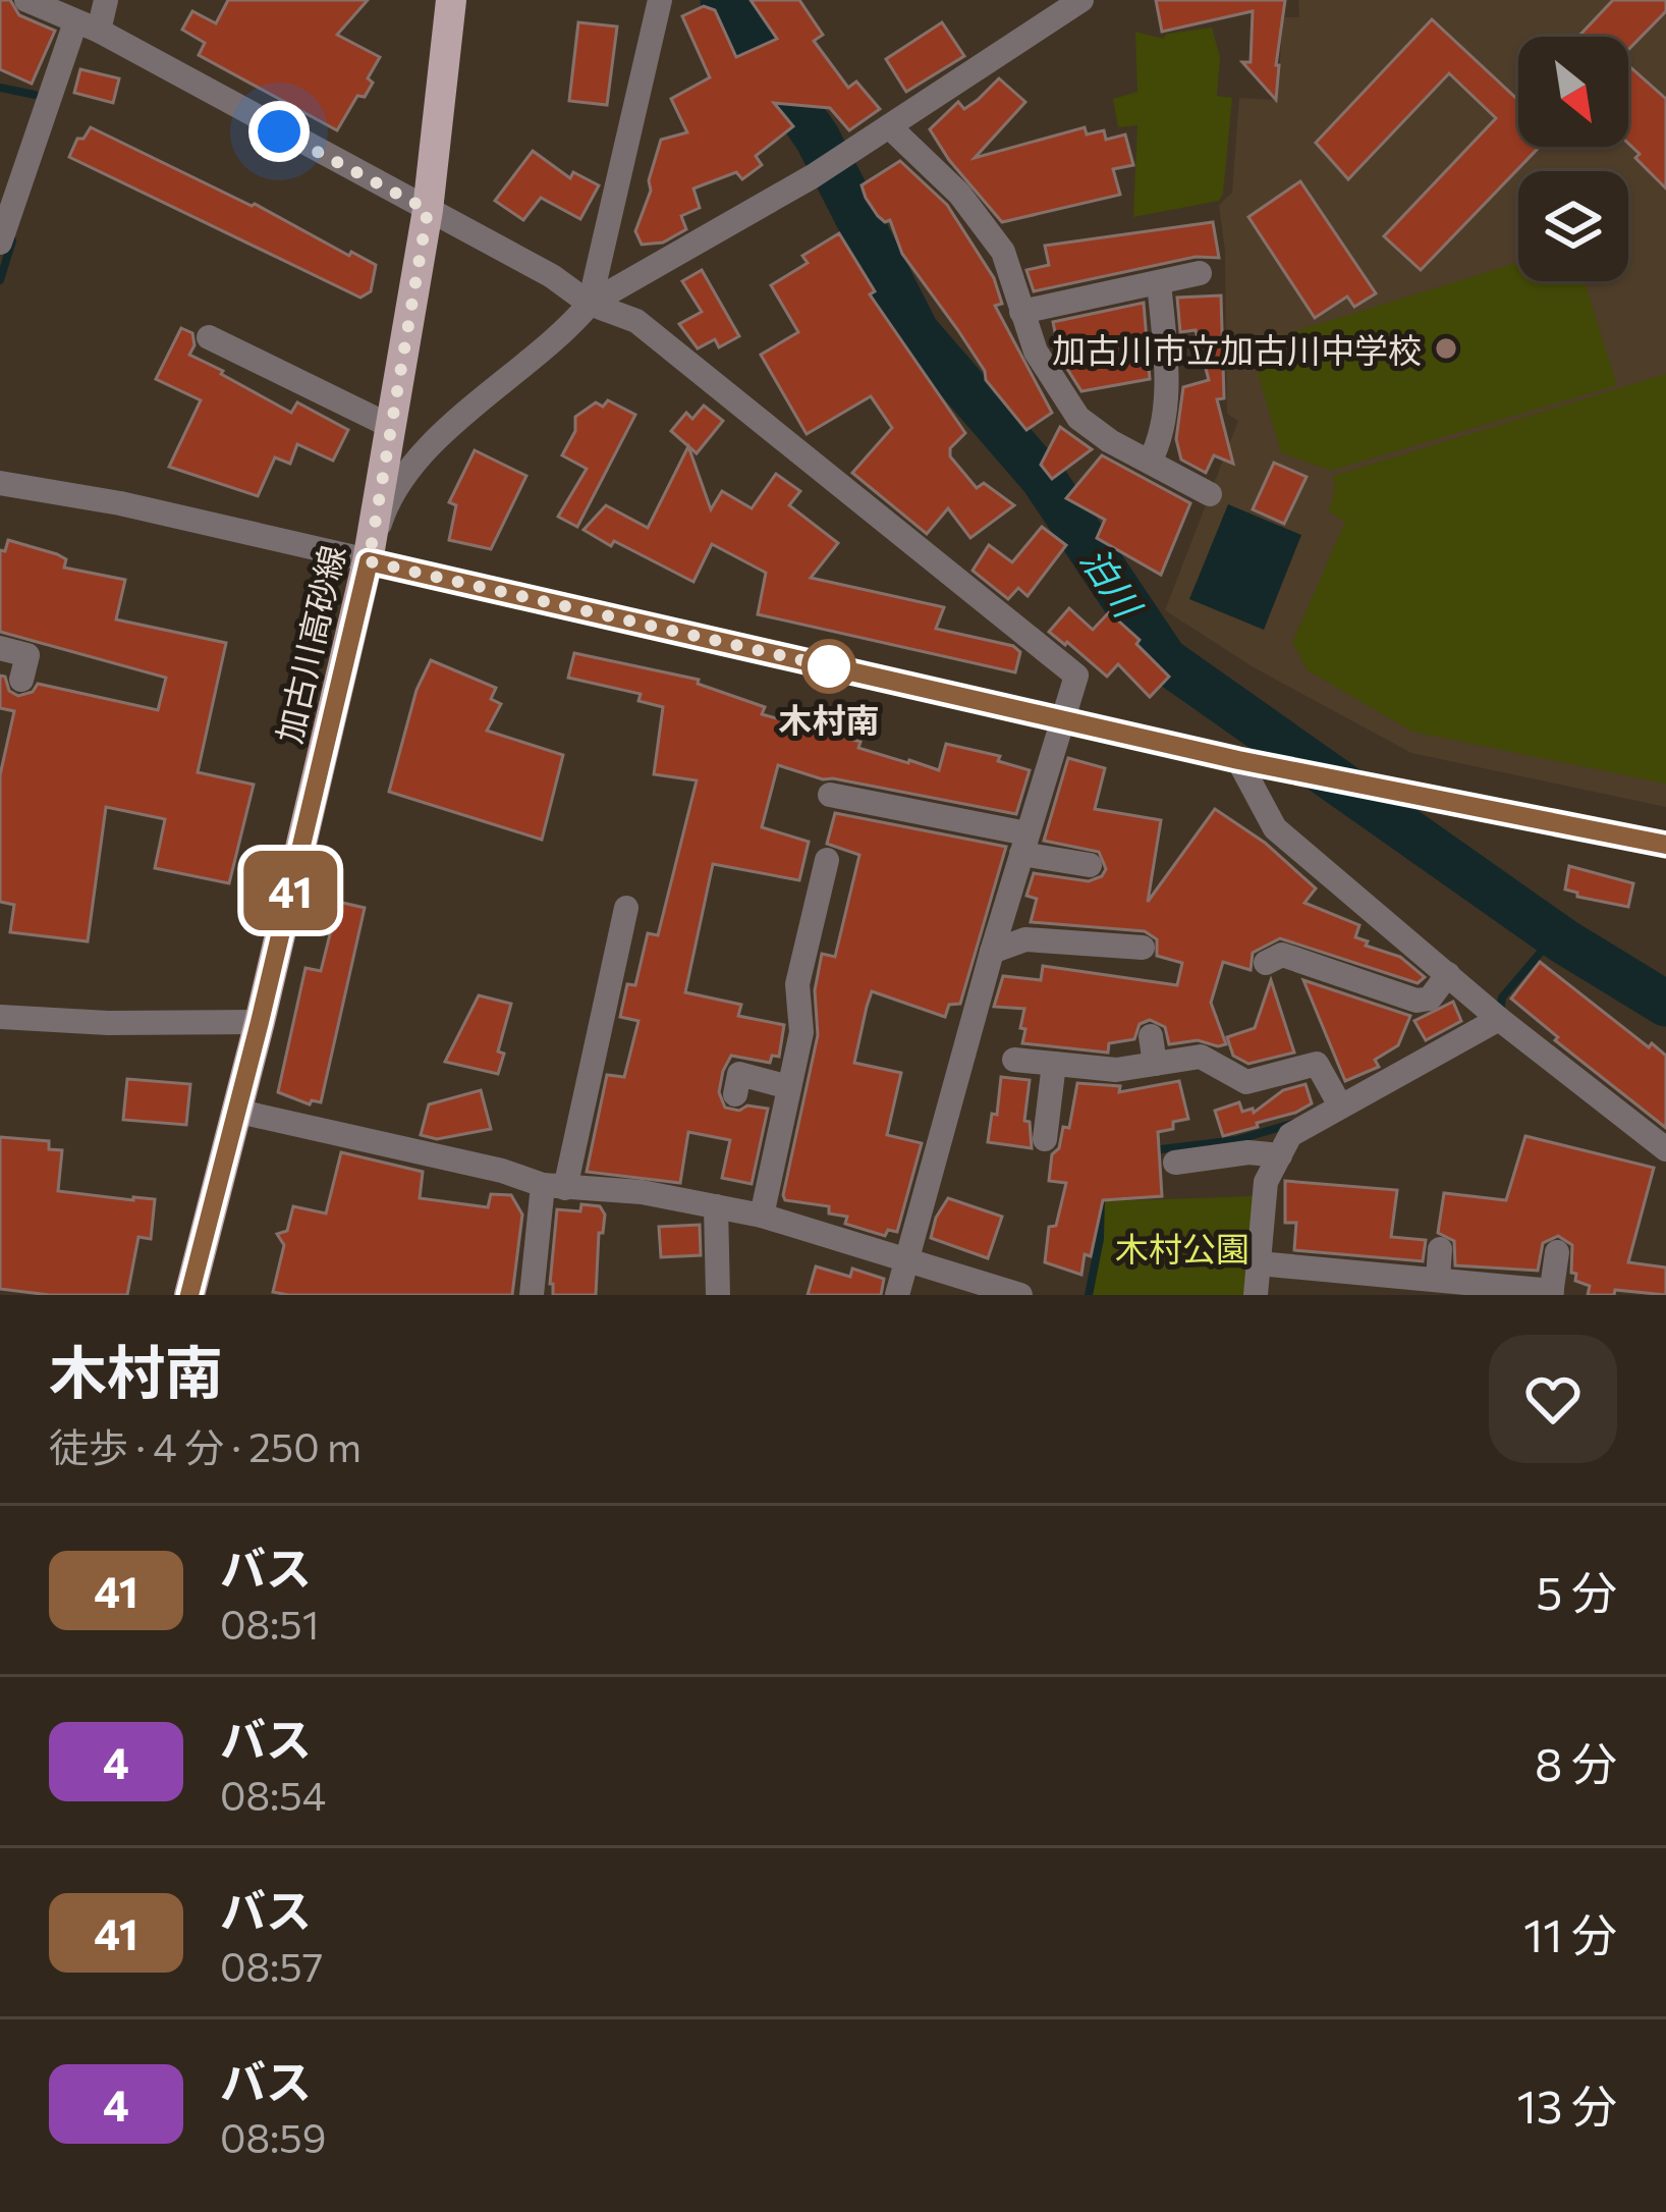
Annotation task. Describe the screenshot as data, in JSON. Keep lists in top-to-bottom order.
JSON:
{
  "streets": {
    "main road": ["加古川高砂線"]
  },
  "water": ["泊川"],
  "parks": ["木村公園"],
  "places": ["加古川市立加古川中学校", "木村南"],
  "lines": ["bus line 41"],
  "north": "bottom right",
  "page": {
    "on_map": "41",
    "heading": ["木村南", "徒歩 · 4 分 · 250 m"],
    "list": [
      {
        "mark": "41",
        "name": "バス",
        "note": "08:51",
        "value": "5 分"
      },
      {
        "mark": "4",
        "name": "バス",
        "note": "08:54",
        "value": "8 分"
      },
      {
        "mark": "41",
        "name": "バス",
        "note": "08:57",
        "value": "11 分"
      },
      {
        "mark": "4",
        "name": "バス",
        "note": "08:59",
        "value": "13 分"
      }
    ]
  }
}
